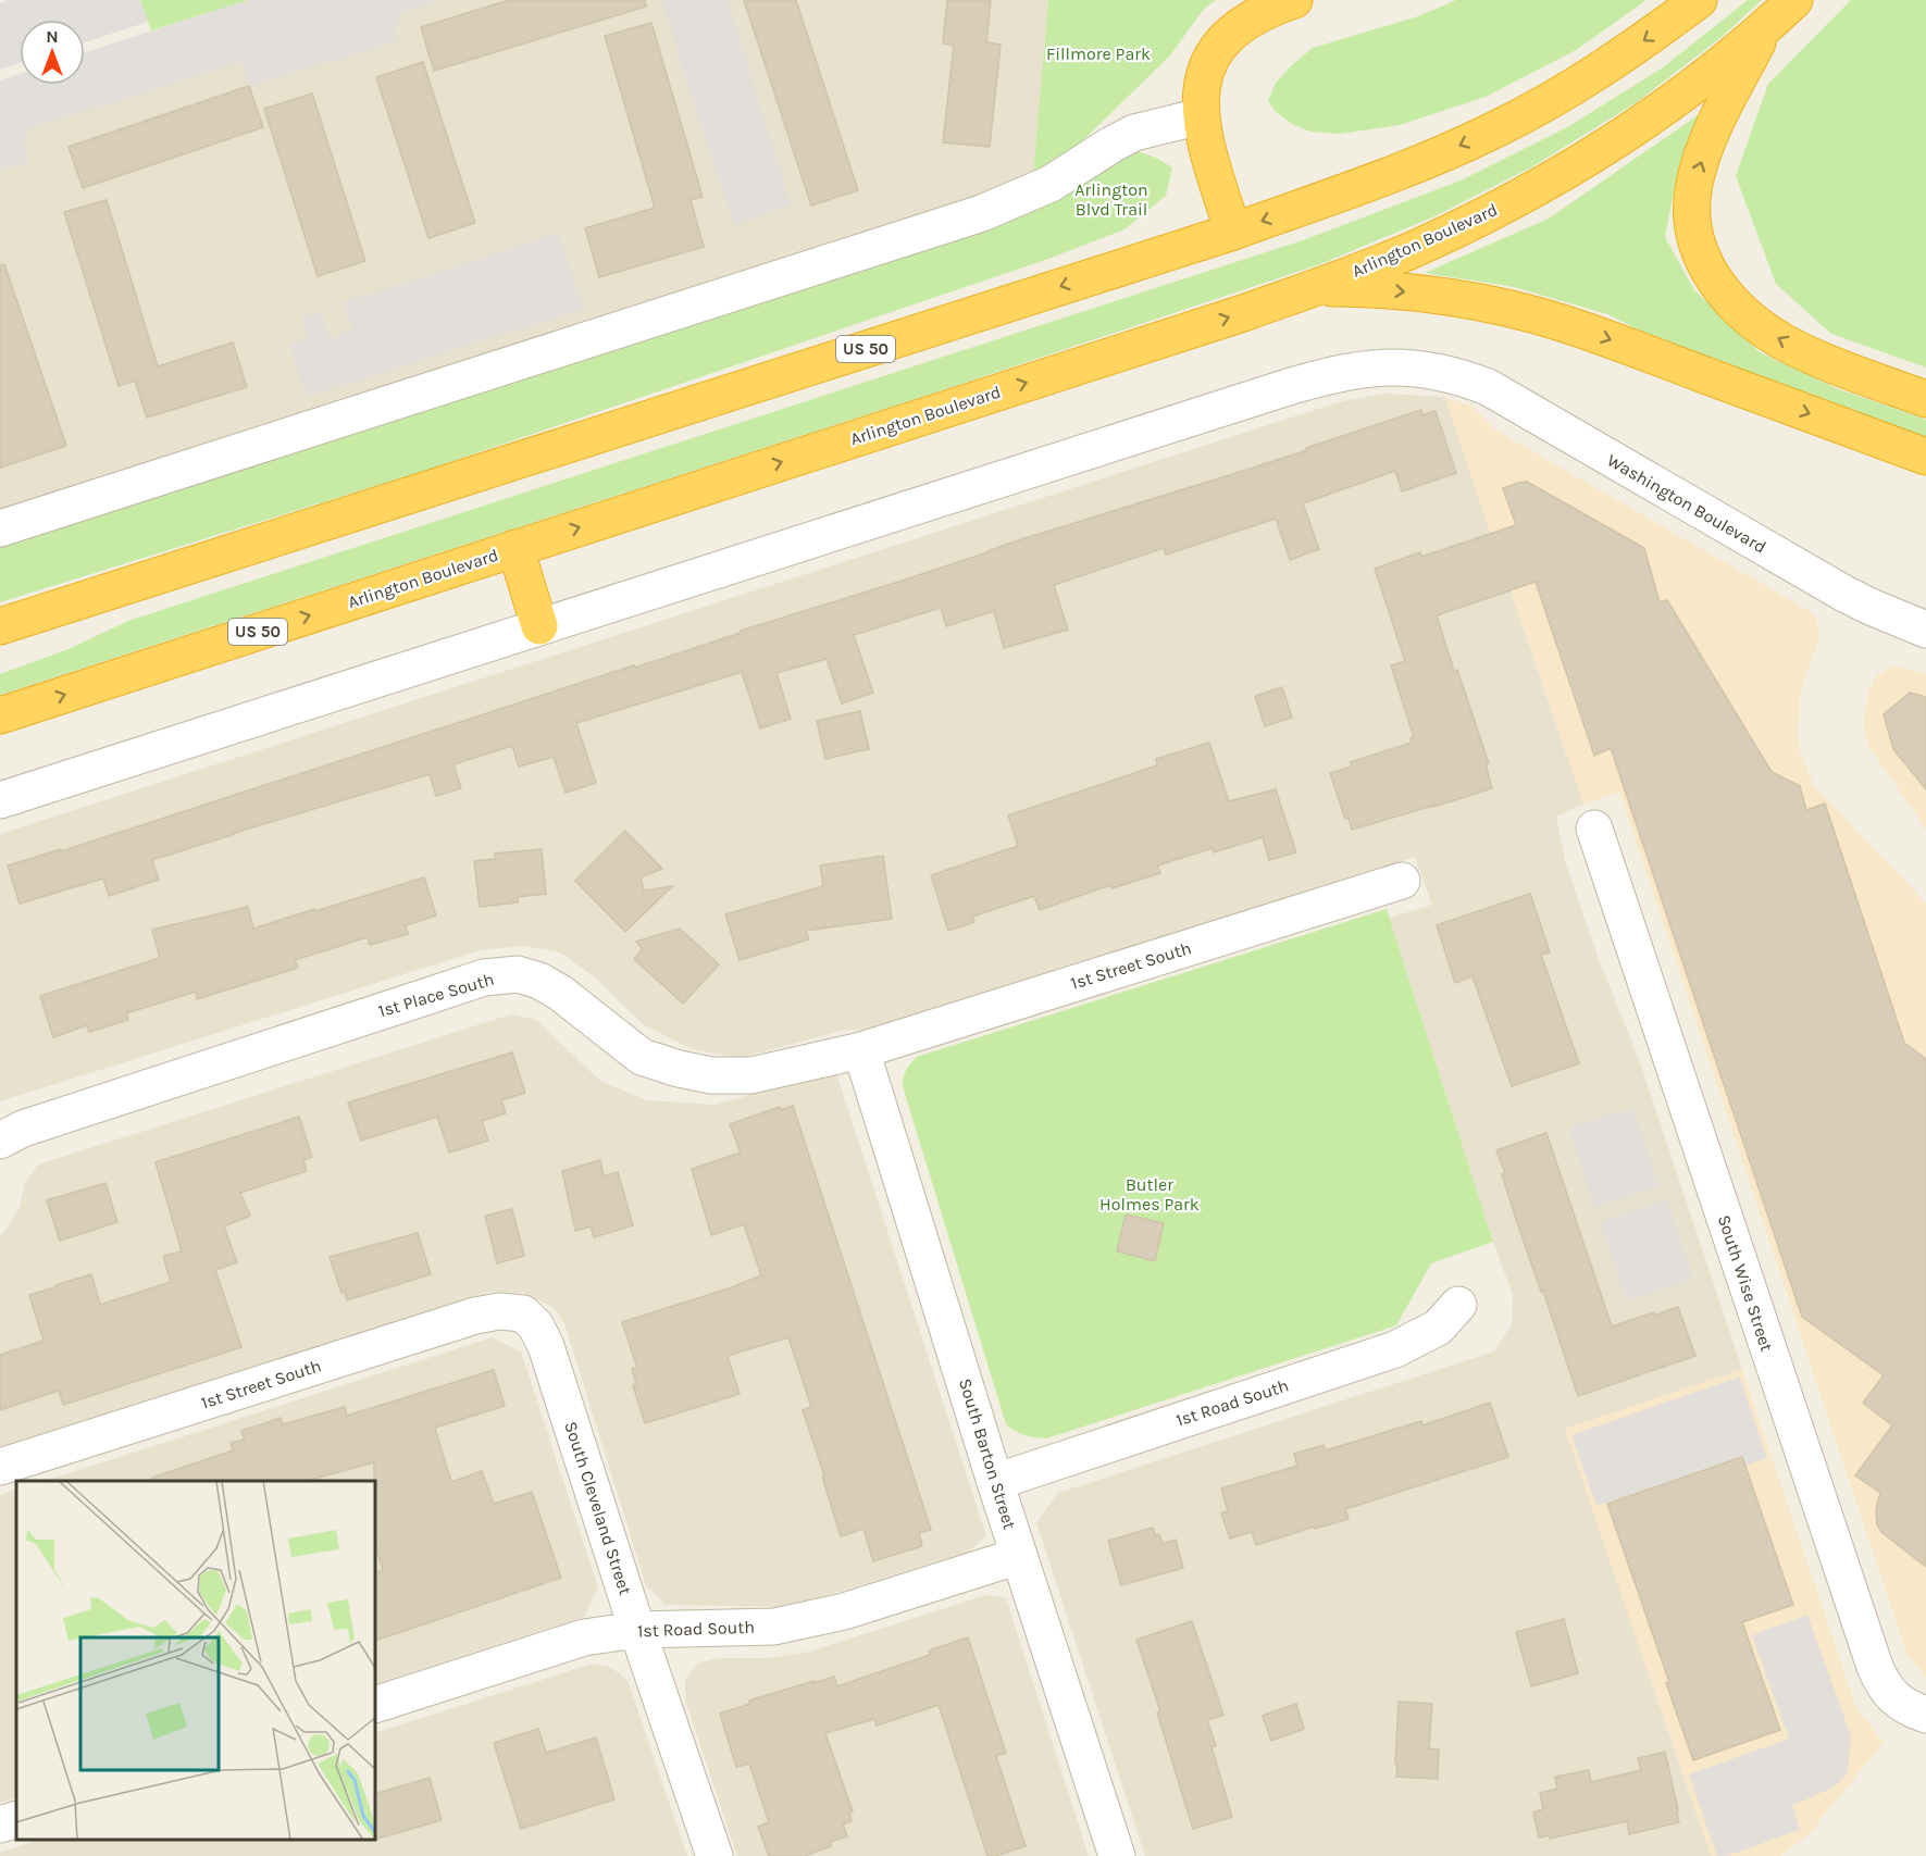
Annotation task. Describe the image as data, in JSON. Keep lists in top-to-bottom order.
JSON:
{
  "streets": {
    "highway": ["Arlington Boulevard", "US 50"],
    "street": [
      "Washington Boulevard",
      "1st Street South",
      "1st Place South",
      "South Wise Street",
      "1st Road South",
      "South Barton Street",
      "South Cleveland Street"
    ]
  },
  "crossings": [
    ["1st Street South", "1st Place South"],
    ["1st Street South", "South Barton Street"],
    ["1st Street South", "South Cleveland Street"],
    ["1st Place South", "South Barton Street"],
    ["1st Road South", "South Barton Street"],
    ["1st Road South", "South Cleveland Street"]
  ],
  "parks": ["Fillmore Park", "Arlington Blvd Trail", "Butler Holmes Park"],
  "north": "top"
}
